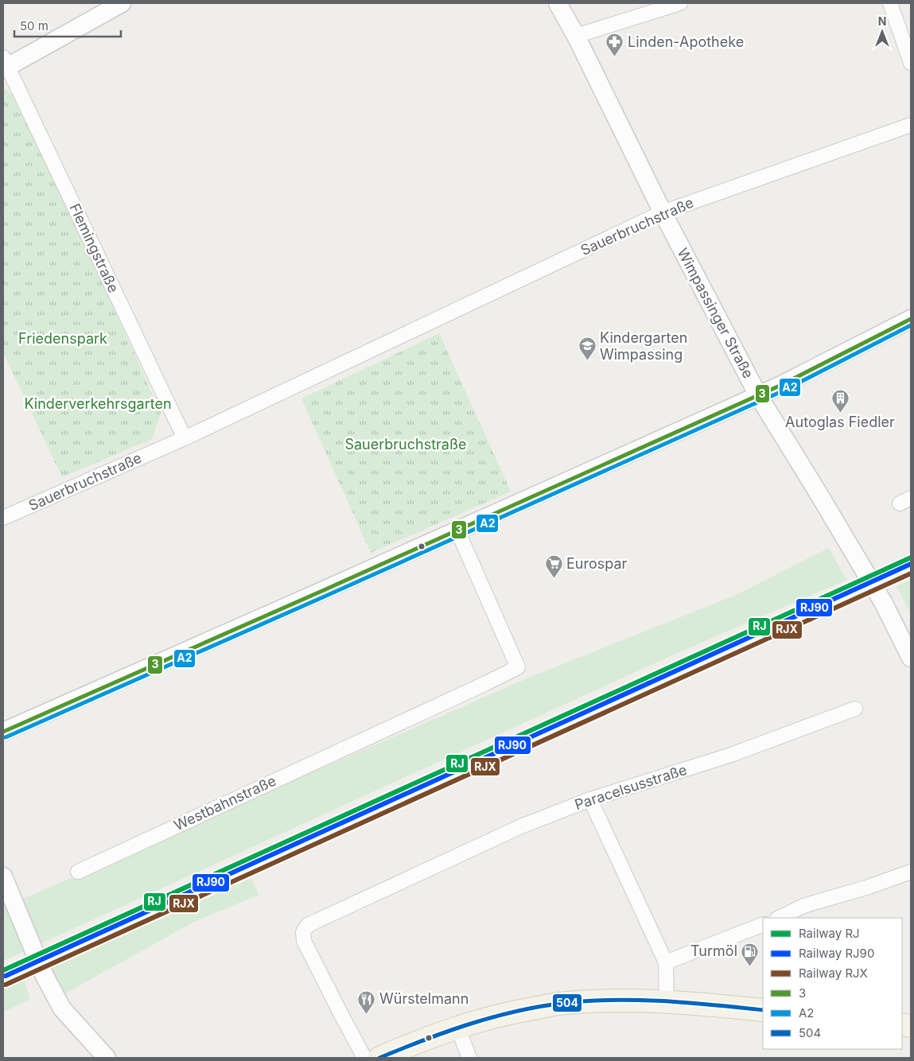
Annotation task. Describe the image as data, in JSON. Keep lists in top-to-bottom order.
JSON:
{
  "streets": {
    "street": [
      "Sauerbruchstraße",
      "Flemingstraße",
      "Wimpassinger Straße",
      "Paracelsusstraße",
      "Westbahnstraße"
    ]
  },
  "crossings": [
    ["Sauerbruchstraße", "Flemingstraße"],
    ["Sauerbruchstraße", "Wimpassinger Straße"]
  ],
  "parks": ["Friedenspark", "Kinderverkehrsgarten", "Sauerbruchstraße"],
  "places": {
    "pharmacy": ["Linden-Apotheke"],
    "school or university": ["Kindergarten Wimpassing"],
    "building": ["Autoglas Fiedler"],
    "supermarket": ["Eurospar"],
    "fuel station": ["Turmöl"],
    "restaurant": ["Würstelmann"]
  },
  "lines": [
    "transit line 3",
    "transit line A2",
    "rail line RJ",
    "rail line RJ90",
    "rail line RJX",
    "transit line 504"
  ],
  "legend": [
    "Railway RJ",
    "Railway RJ90",
    "Railway RJX",
    "3",
    "A2",
    "504"
  ],
  "scale_bar": "50 m",
  "north": "top"
}
